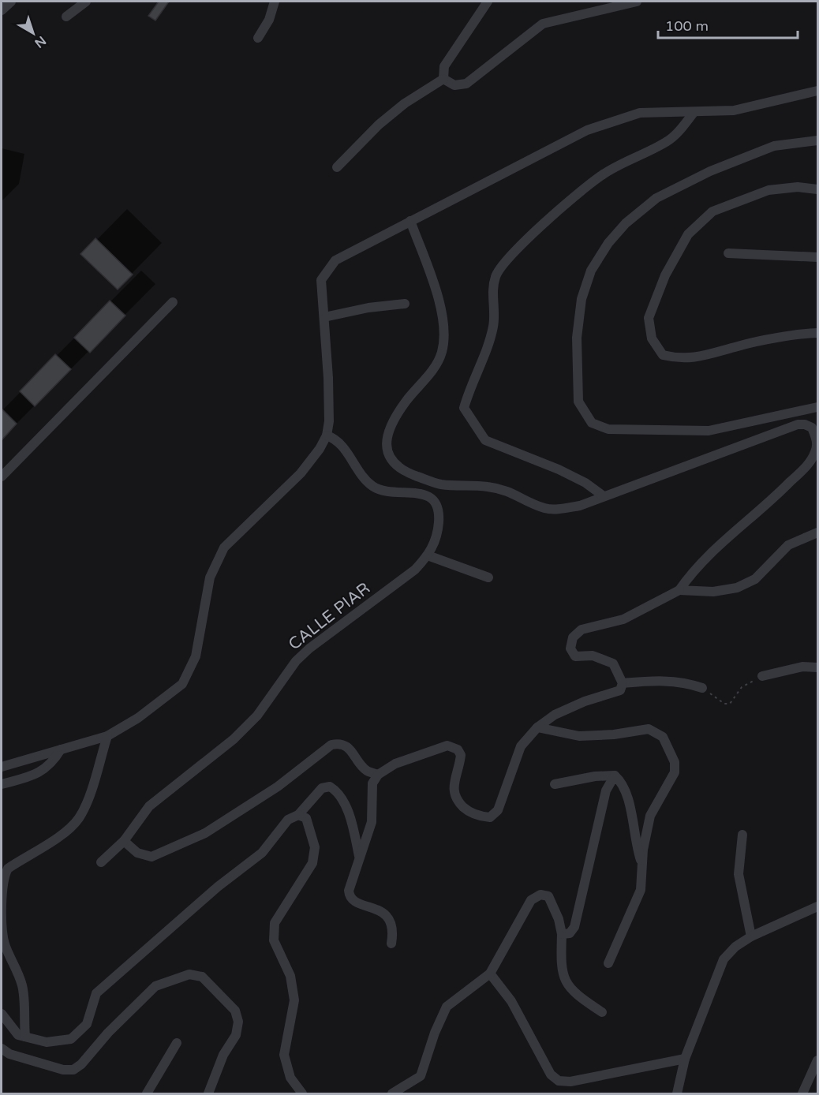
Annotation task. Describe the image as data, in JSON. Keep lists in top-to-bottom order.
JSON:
{
  "streets": {
    "street": ["CALLE PIAR"]
  },
  "scale_bar": "100 m",
  "north": "bottom right"
}
